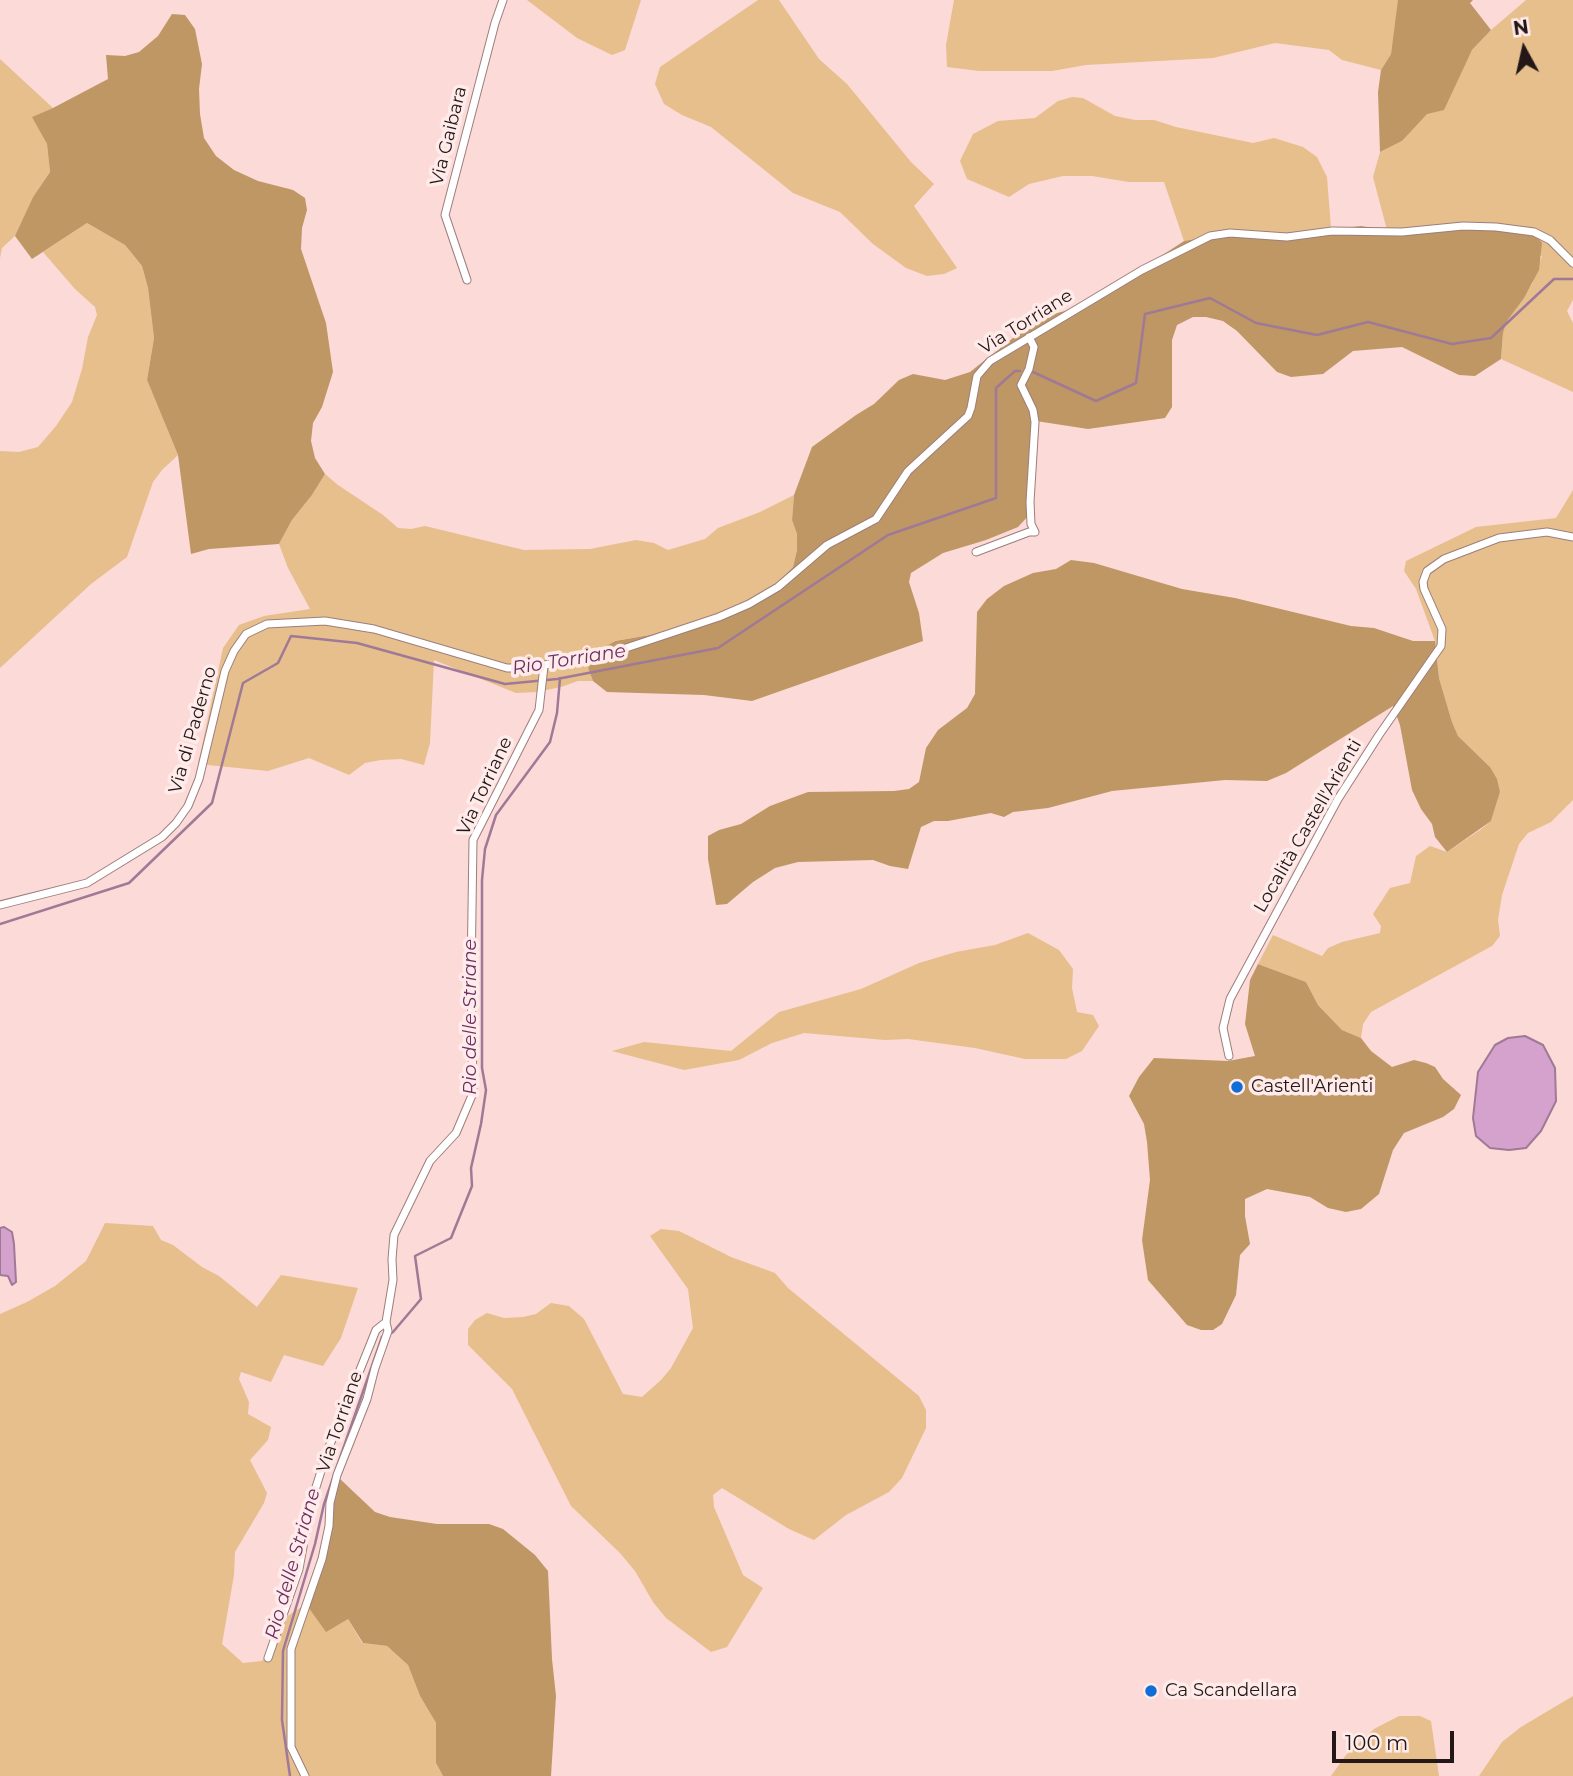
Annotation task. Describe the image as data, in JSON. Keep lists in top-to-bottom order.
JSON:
{
  "streets": {
    "street": [
      "Via Gaibara",
      "Via Torriane",
      "Via di Paderno",
      "Località Castell'Arienti"
    ]
  },
  "crossings": [
    ["Via Torriane", "Via di Paderno"]
  ],
  "water": ["Rio Torriane", "Rio delle Striane"],
  "places": ["Castell'Arienti", "Ca Scandellara"],
  "scale_bar": "100 m",
  "north": "top"
}
